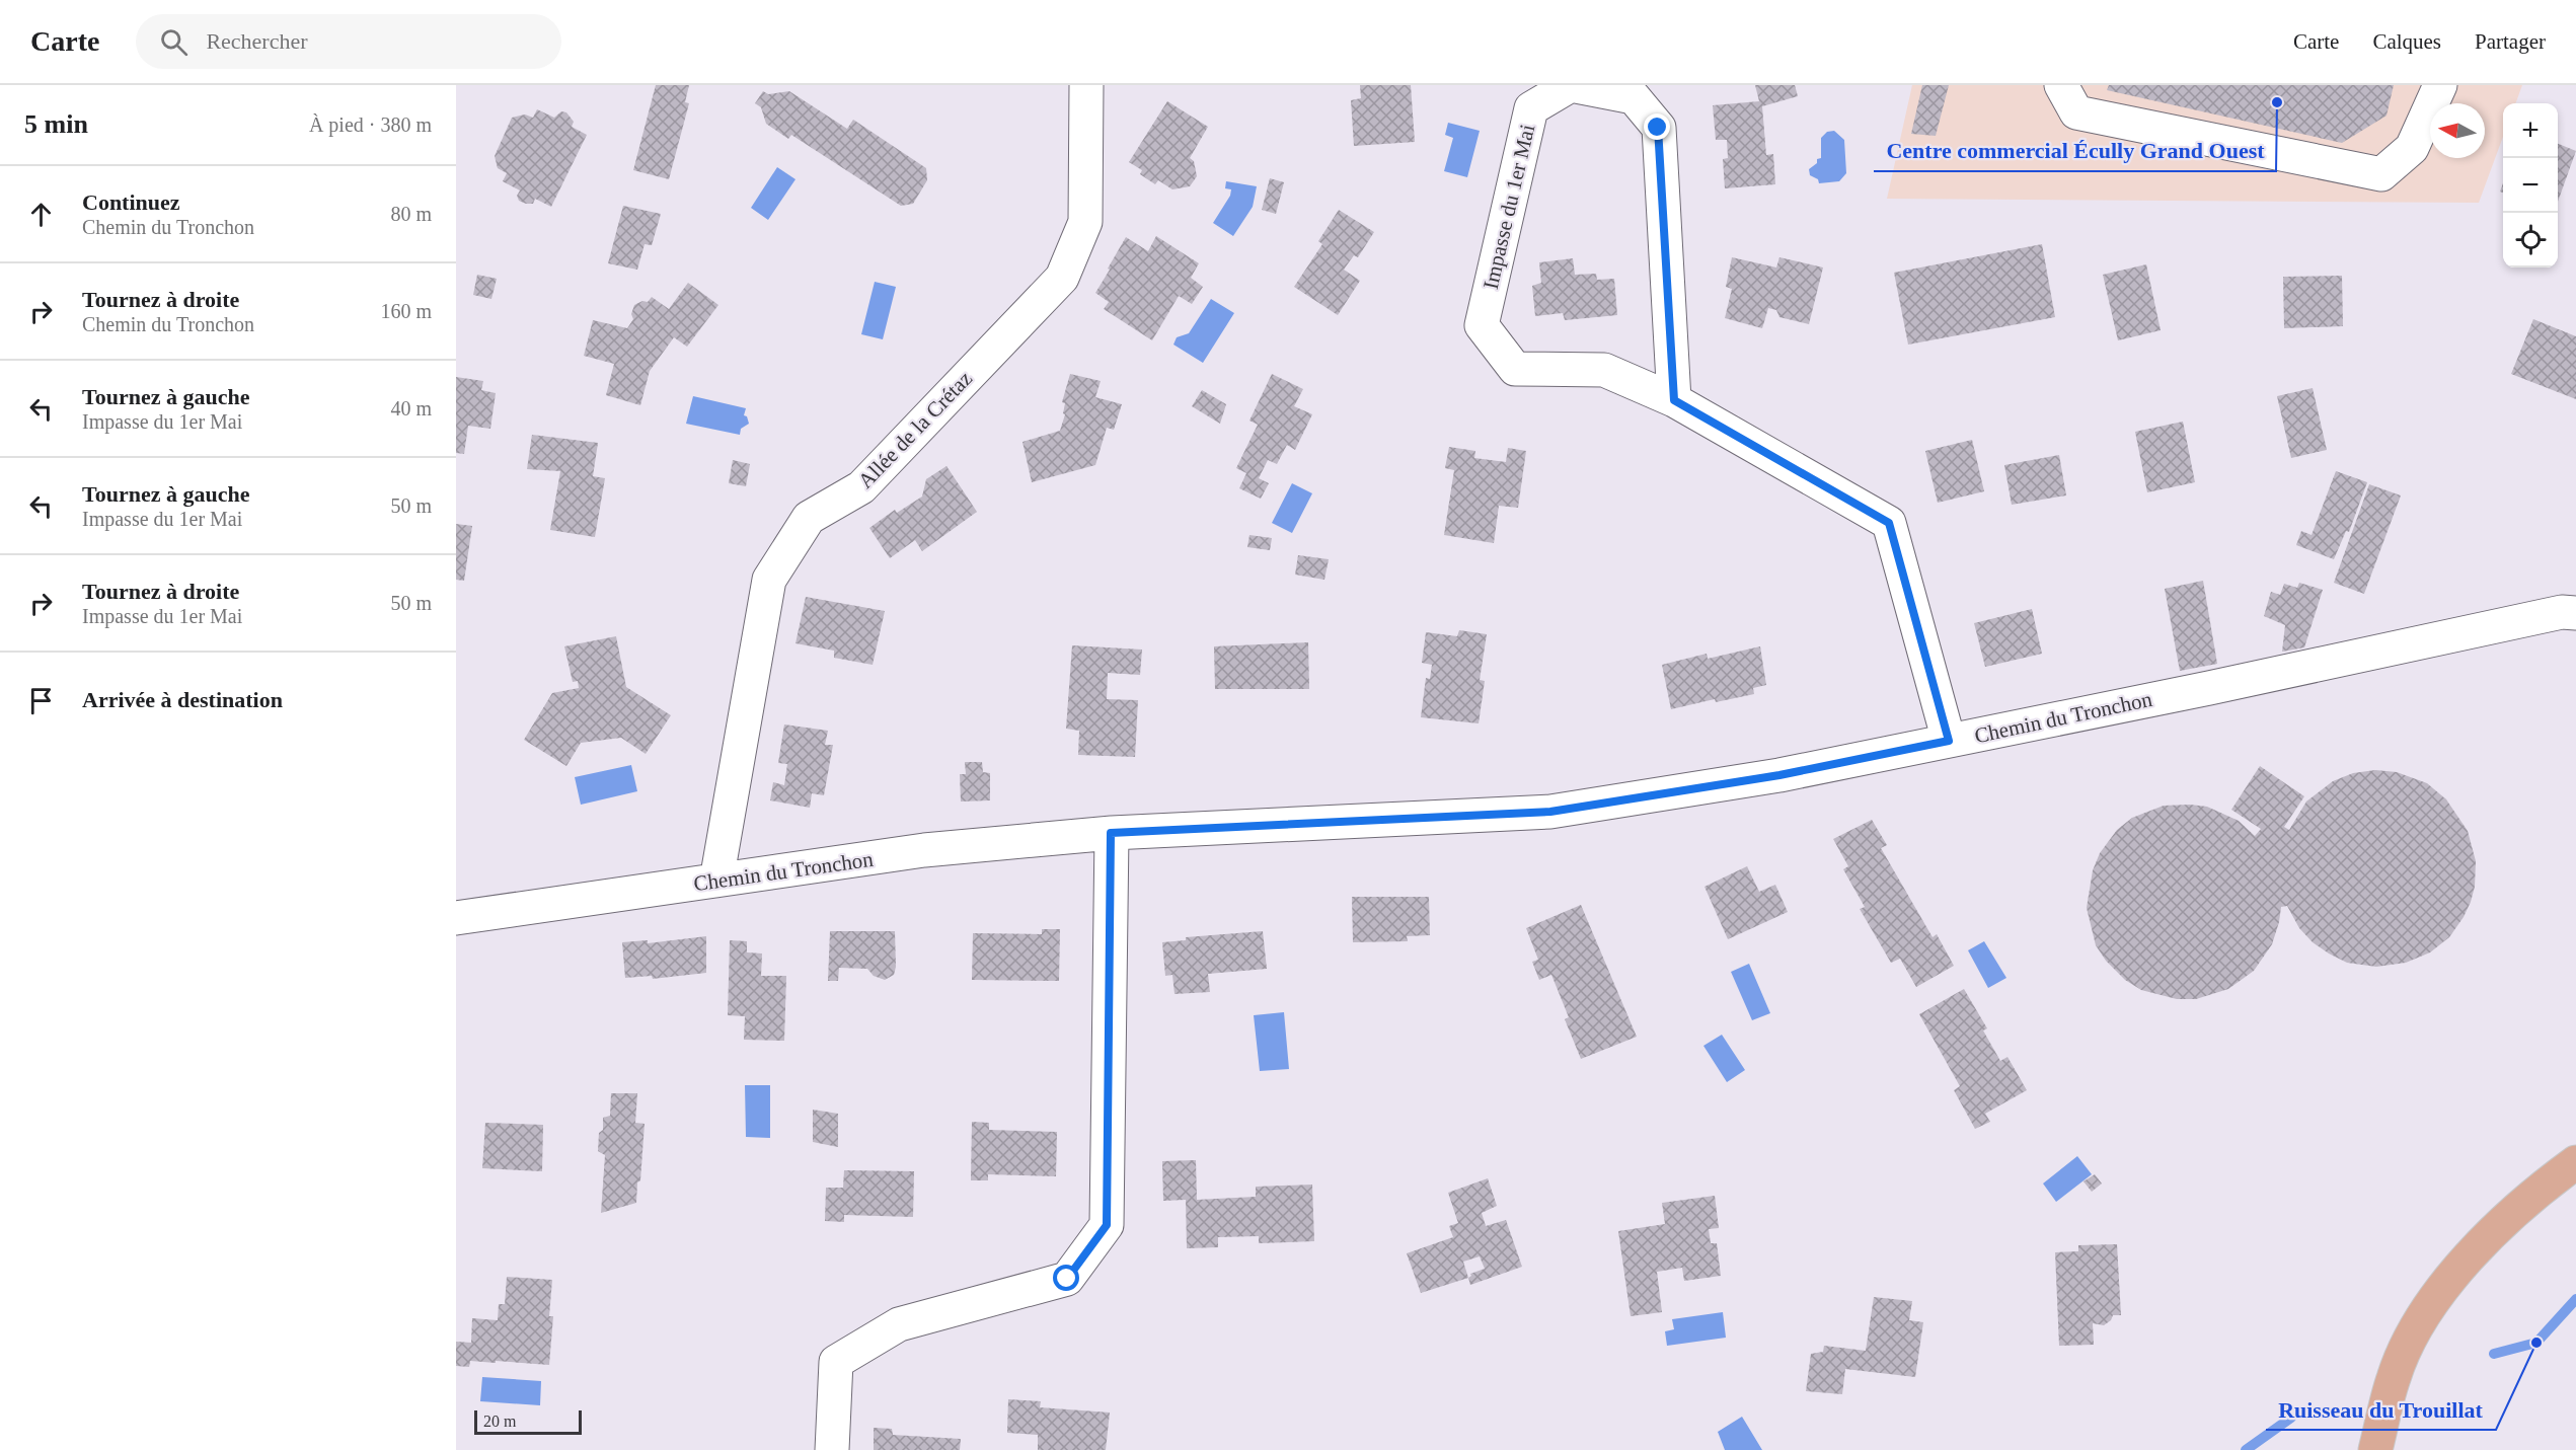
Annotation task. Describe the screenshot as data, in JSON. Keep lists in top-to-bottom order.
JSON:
{
  "streets": {
    "street": ["Impasse du 1er Mai", "Allée de la Crétaz", "Chemin du Tronchon"]
  },
  "crossings": [
    ["Impasse du 1er Mai", "Chemin du Tronchon"],
    ["Allée de la Crétaz", "Chemin du Tronchon"]
  ],
  "places": ["Centre commercial Écully Grand Ouest", "Ruisseau du Trouillat"],
  "scale_bar": "20 m",
  "north": "left",
  "page": {
    "header": "Carte",
    "search": "Rechercher",
    "nav": ["Carte", "Calques", "Partager"],
    "heading": ["5 min", "À pied · 380 m"],
    "map_buttons": ["+", "−"],
    "list": [
      ["Continuez", "Chemin du Tronchon", "80 m"],
      ["Tournez à droite", "Chemin du Tronchon", "160 m"],
      ["Tournez à gauche", "Impasse du 1er Mai", "40 m"],
      ["Tournez à gauche", "Impasse du 1er Mai", "50 m"],
      ["Tournez à droite", "Impasse du 1er Mai", "50 m"],
      "Arrivée à destination"
    ],
    "scale": "20 m"
  }
}
